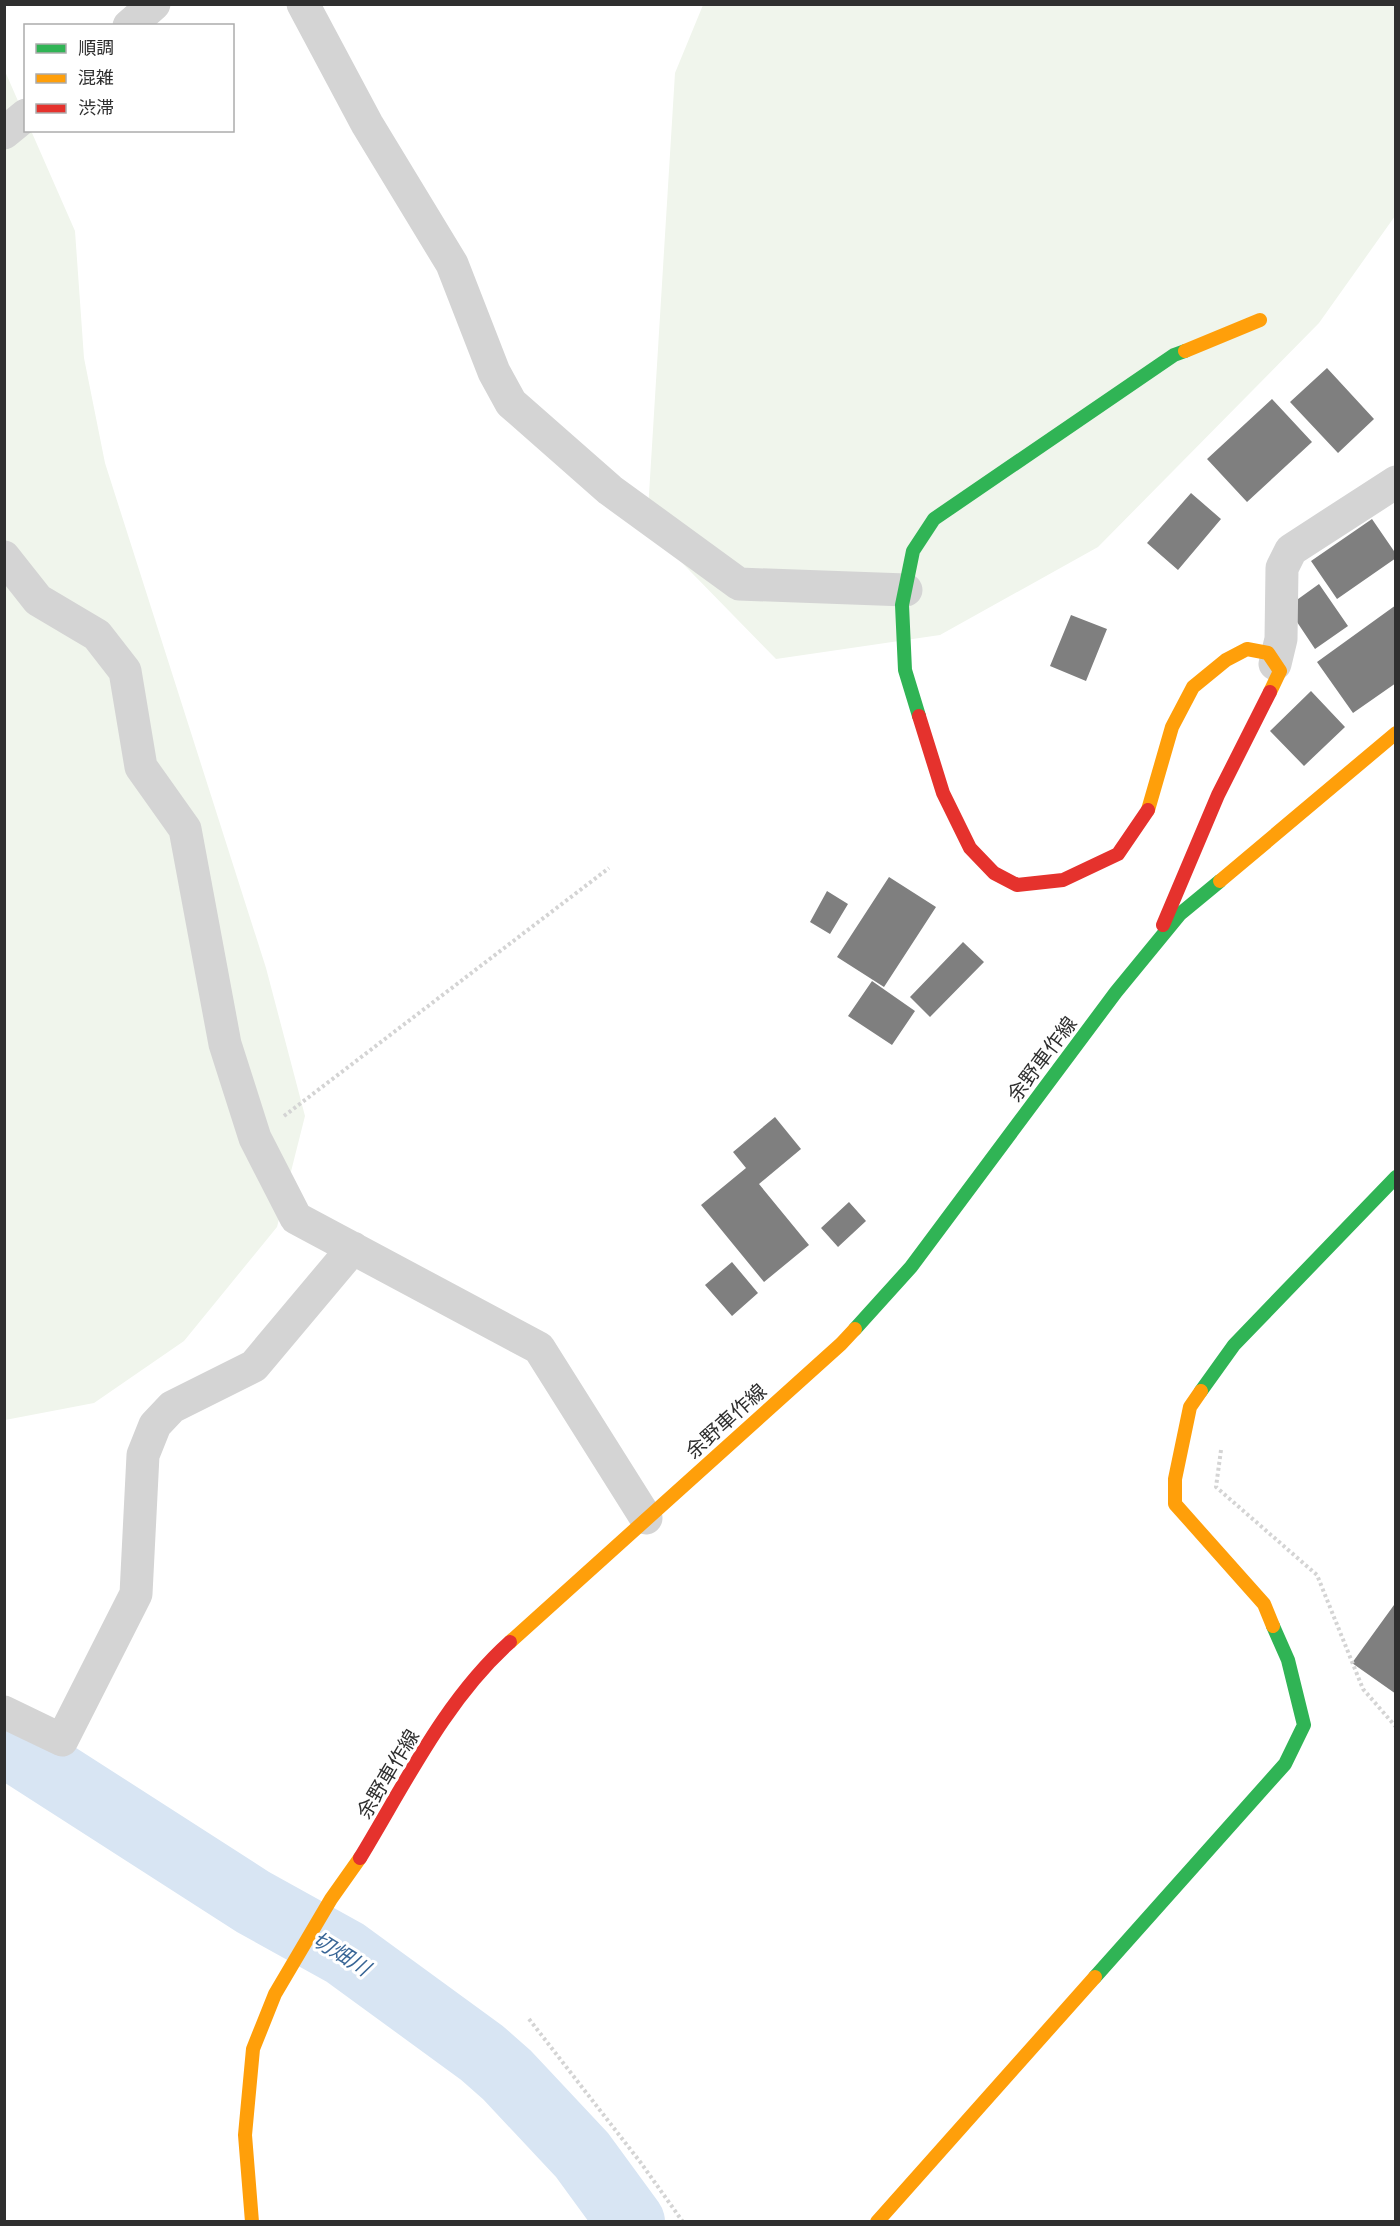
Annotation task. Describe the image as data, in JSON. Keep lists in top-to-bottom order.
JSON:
{
  "streets": {
    "street": ["余野車作線"]
  },
  "water": ["切畑川"],
  "legend": ["順調", "混雑", "渋滞"]
}
